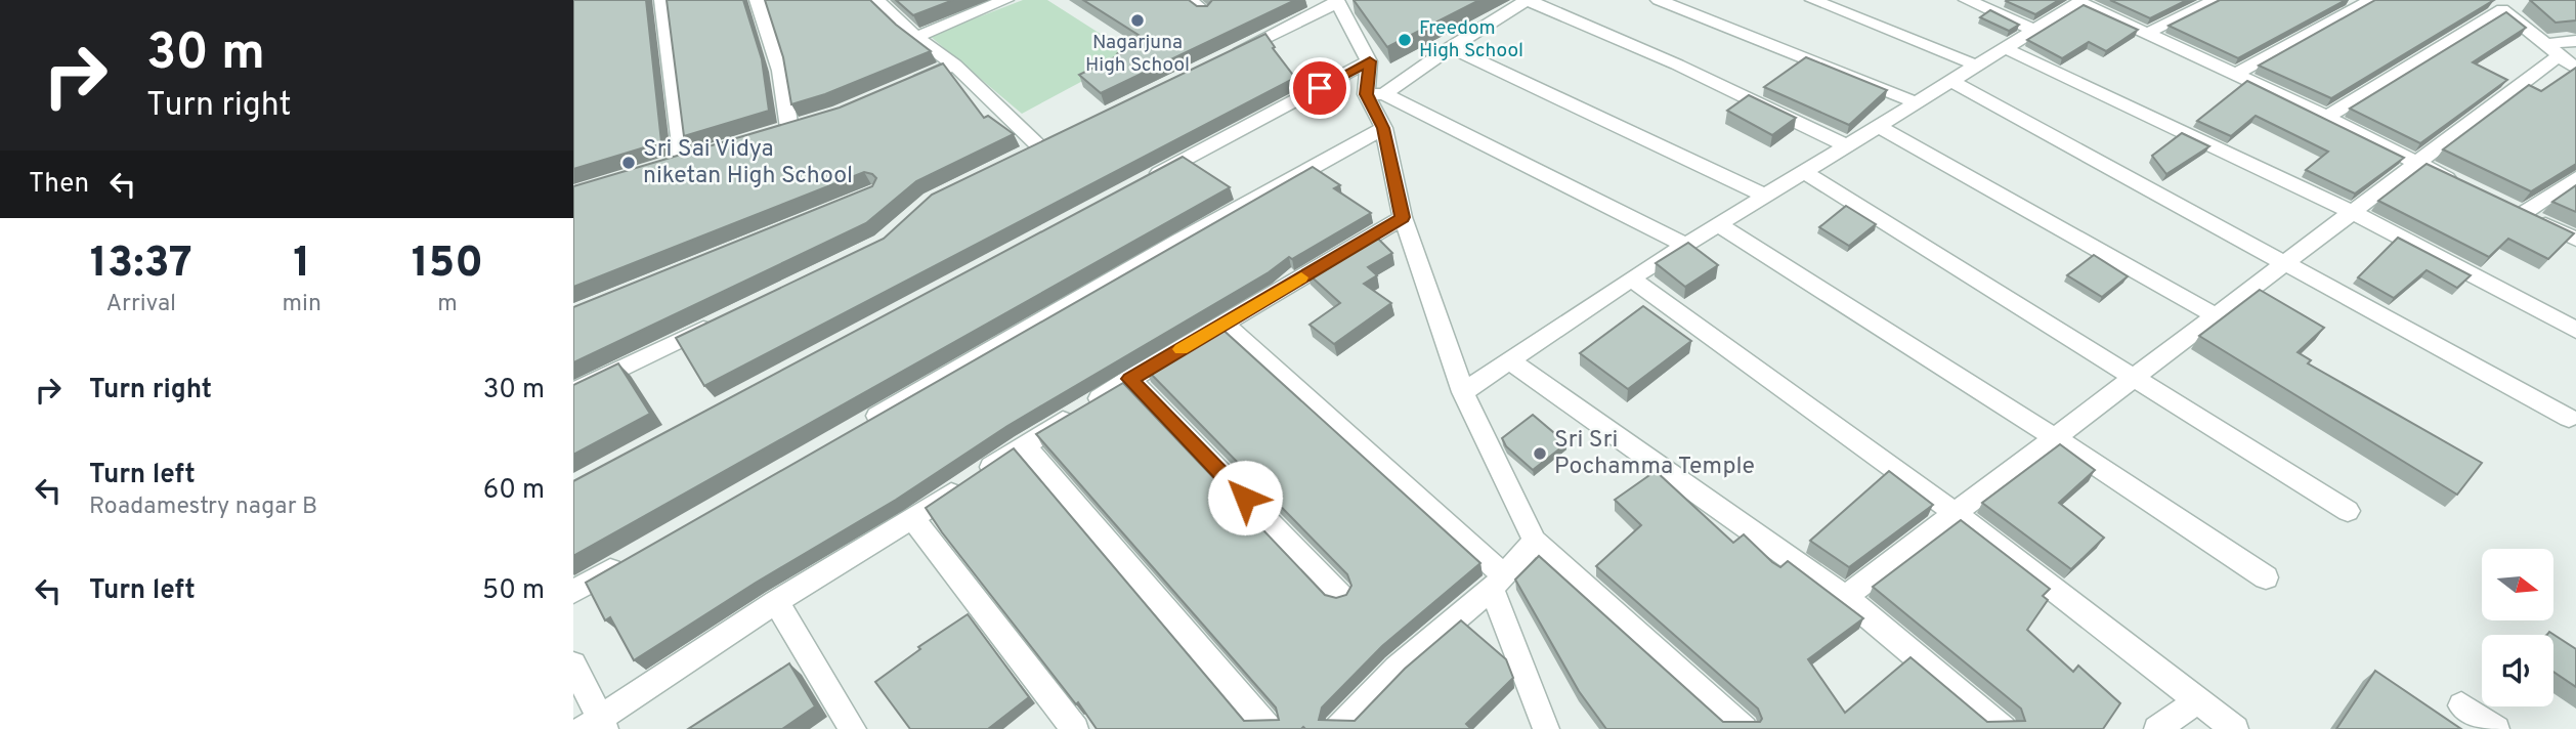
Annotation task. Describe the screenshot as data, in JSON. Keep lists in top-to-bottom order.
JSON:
{
  "places": [
    "Nagarjuna High School",
    "Freedom High School",
    "Sri Sai Vidya niketan High School",
    "Sri Sri Pochamma Temple"
  ],
  "north": "right",
  "page": {
    "turn": ["30 m", "Turn right"],
    "then": "Then",
    "eta": [
      "13:37",
      "Arrival",
      "1",
      "min",
      "150",
      "m"
    ],
    "list": [
      {
        "name": "Turn right",
        "value": "30 m"
      },
      {
        "name": "Turn left",
        "note": "Roadamestry nagar B",
        "value": "60 m"
      },
      {
        "name": "Turn left",
        "value": "50 m"
      }
    ]
  }
}
